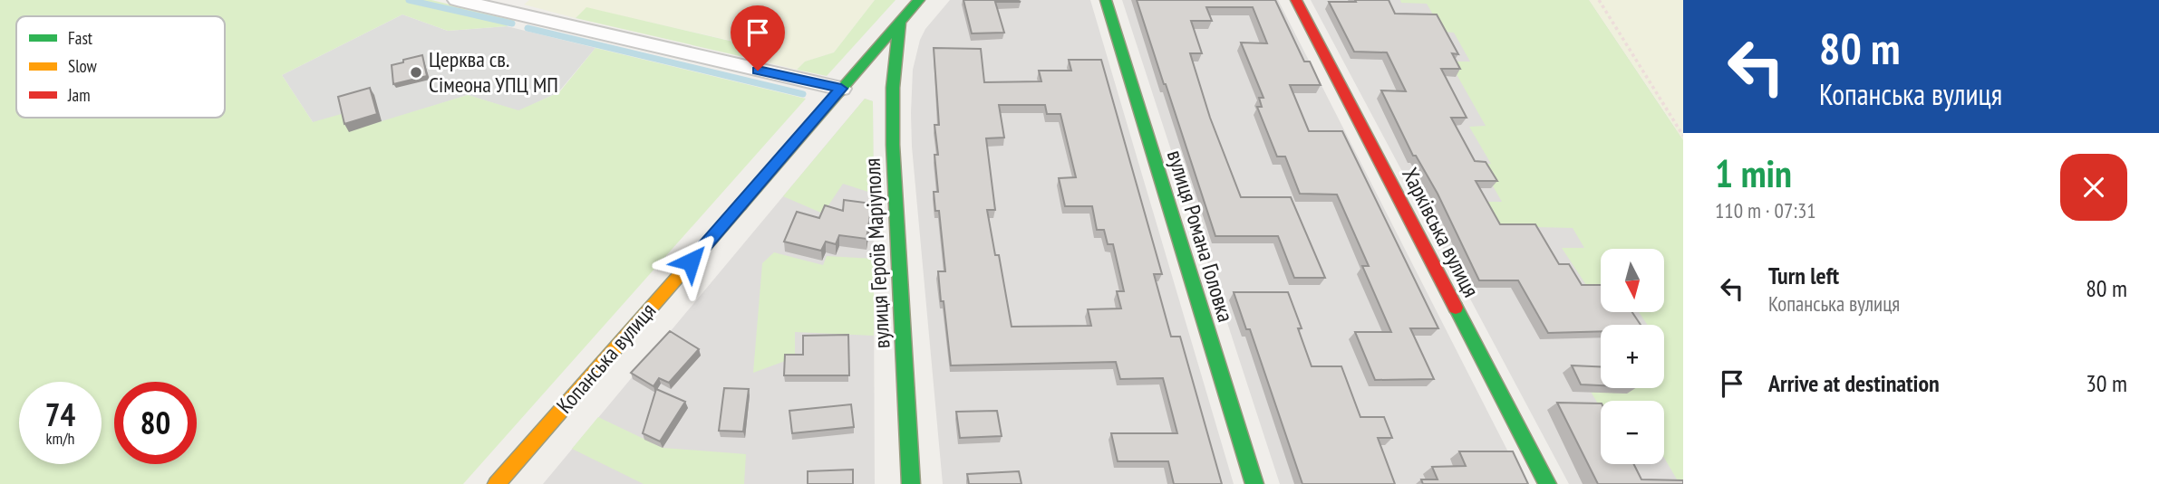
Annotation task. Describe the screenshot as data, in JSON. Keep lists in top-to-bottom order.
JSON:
{
  "streets": {
    "main road": [
      "Харківська вулиця",
      "вулиця Романа Головка",
      "вулиця Героїв Маріуполя",
      "Копанська вулиця"
    ]
  },
  "crossings": [
    ["вулиця Героїв Маріуполя", "Копанська вулиця"]
  ],
  "places": ["Церква св. Сімеона УПЦ МП"],
  "legend": ["Fast", "Slow", "Jam"],
  "north": "bottom",
  "page": {
    "turn": ["80 m", "Копанська вулиця"],
    "heading": ["1 min", "110 m · 07:31"],
    "list": [
      {
        "name": "Turn left",
        "note": "Копанська вулиця",
        "value": "80 m"
      },
      {
        "name": "Arrive at destination",
        "value": "30 m"
      }
    ],
    "map_buttons": ["+", "−"],
    "speed": "74 km/h",
    "limit": "80"
  }
}
